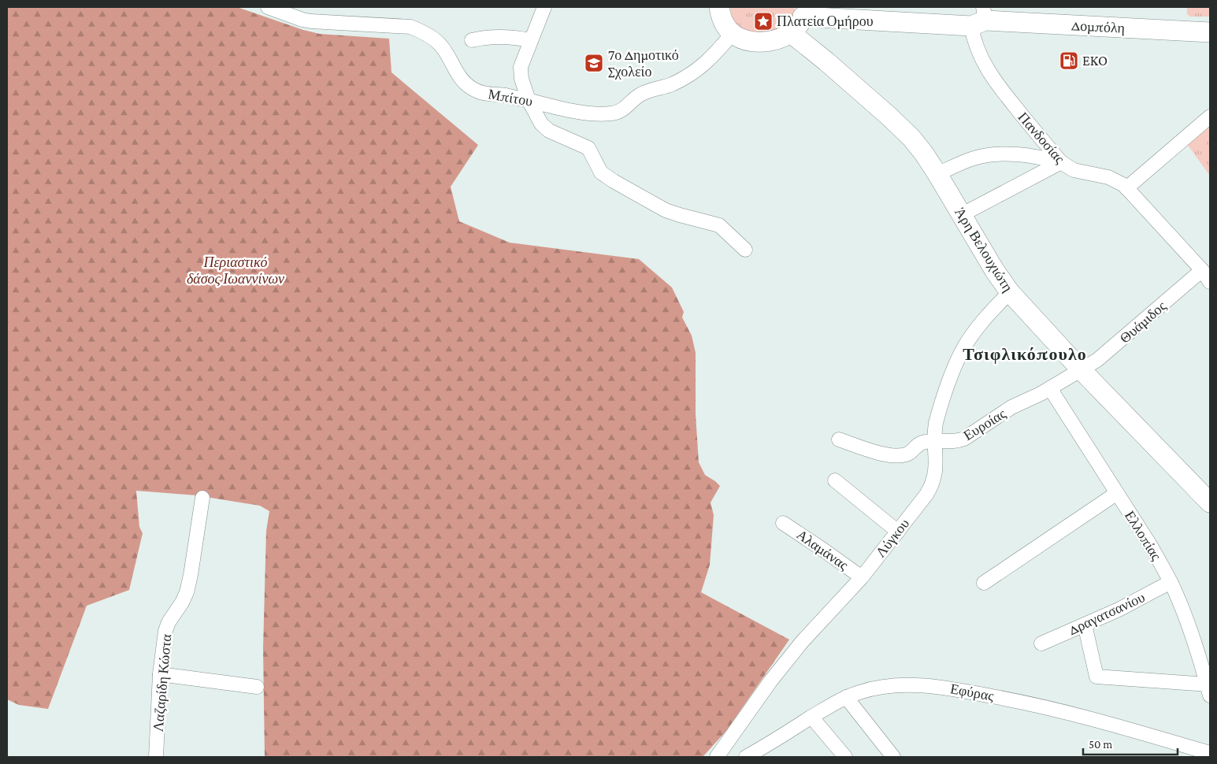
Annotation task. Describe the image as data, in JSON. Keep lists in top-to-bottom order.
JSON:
{
  "streets": {
    "street": [
      "Δομπόλη",
      "Μπίτου",
      "Πανδοσίας",
      "Άρη Βελουχιώτη",
      "Θυάμιδος",
      "Ευροίας",
      "Ελλοπίας",
      "Λύγκου",
      "Αλαμάνας",
      "Δραγατσανίου",
      "Λαζαρίδη Κώστα",
      "Εφύρας"
    ]
  },
  "crossings": [
    ["Δομπόλη", "Πανδοσίας"],
    ["Πανδοσίας", "Θυάμιδος"],
    ["Άρη Βελουχιώτη", "Θυάμιδος"],
    ["Άρη Βελουχιώτη", "Ευροίας"],
    ["Άρη Βελουχιώτη", "Λύγκου"],
    ["Θυάμιδος", "Ευροίας"],
    ["Ευροίας", "Ελλοπίας"],
    ["Ευροίας", "Λύγκου"],
    ["Ελλοπίας", "Δραγατσανίου"],
    ["Λύγκου", "Αλαμάνας"]
  ],
  "districts": ["Τσιφλικόπουλο"],
  "parks": ["Περιαστικό δάσος Ιωαννίνων"],
  "places": {
    "place": ["Πλατεία Ομήρου"],
    "fuel station": ["EKO"],
    "school or university": ["7ο Δημοτικό Σχολείο"]
  },
  "scale_bar": "50 m"
}
